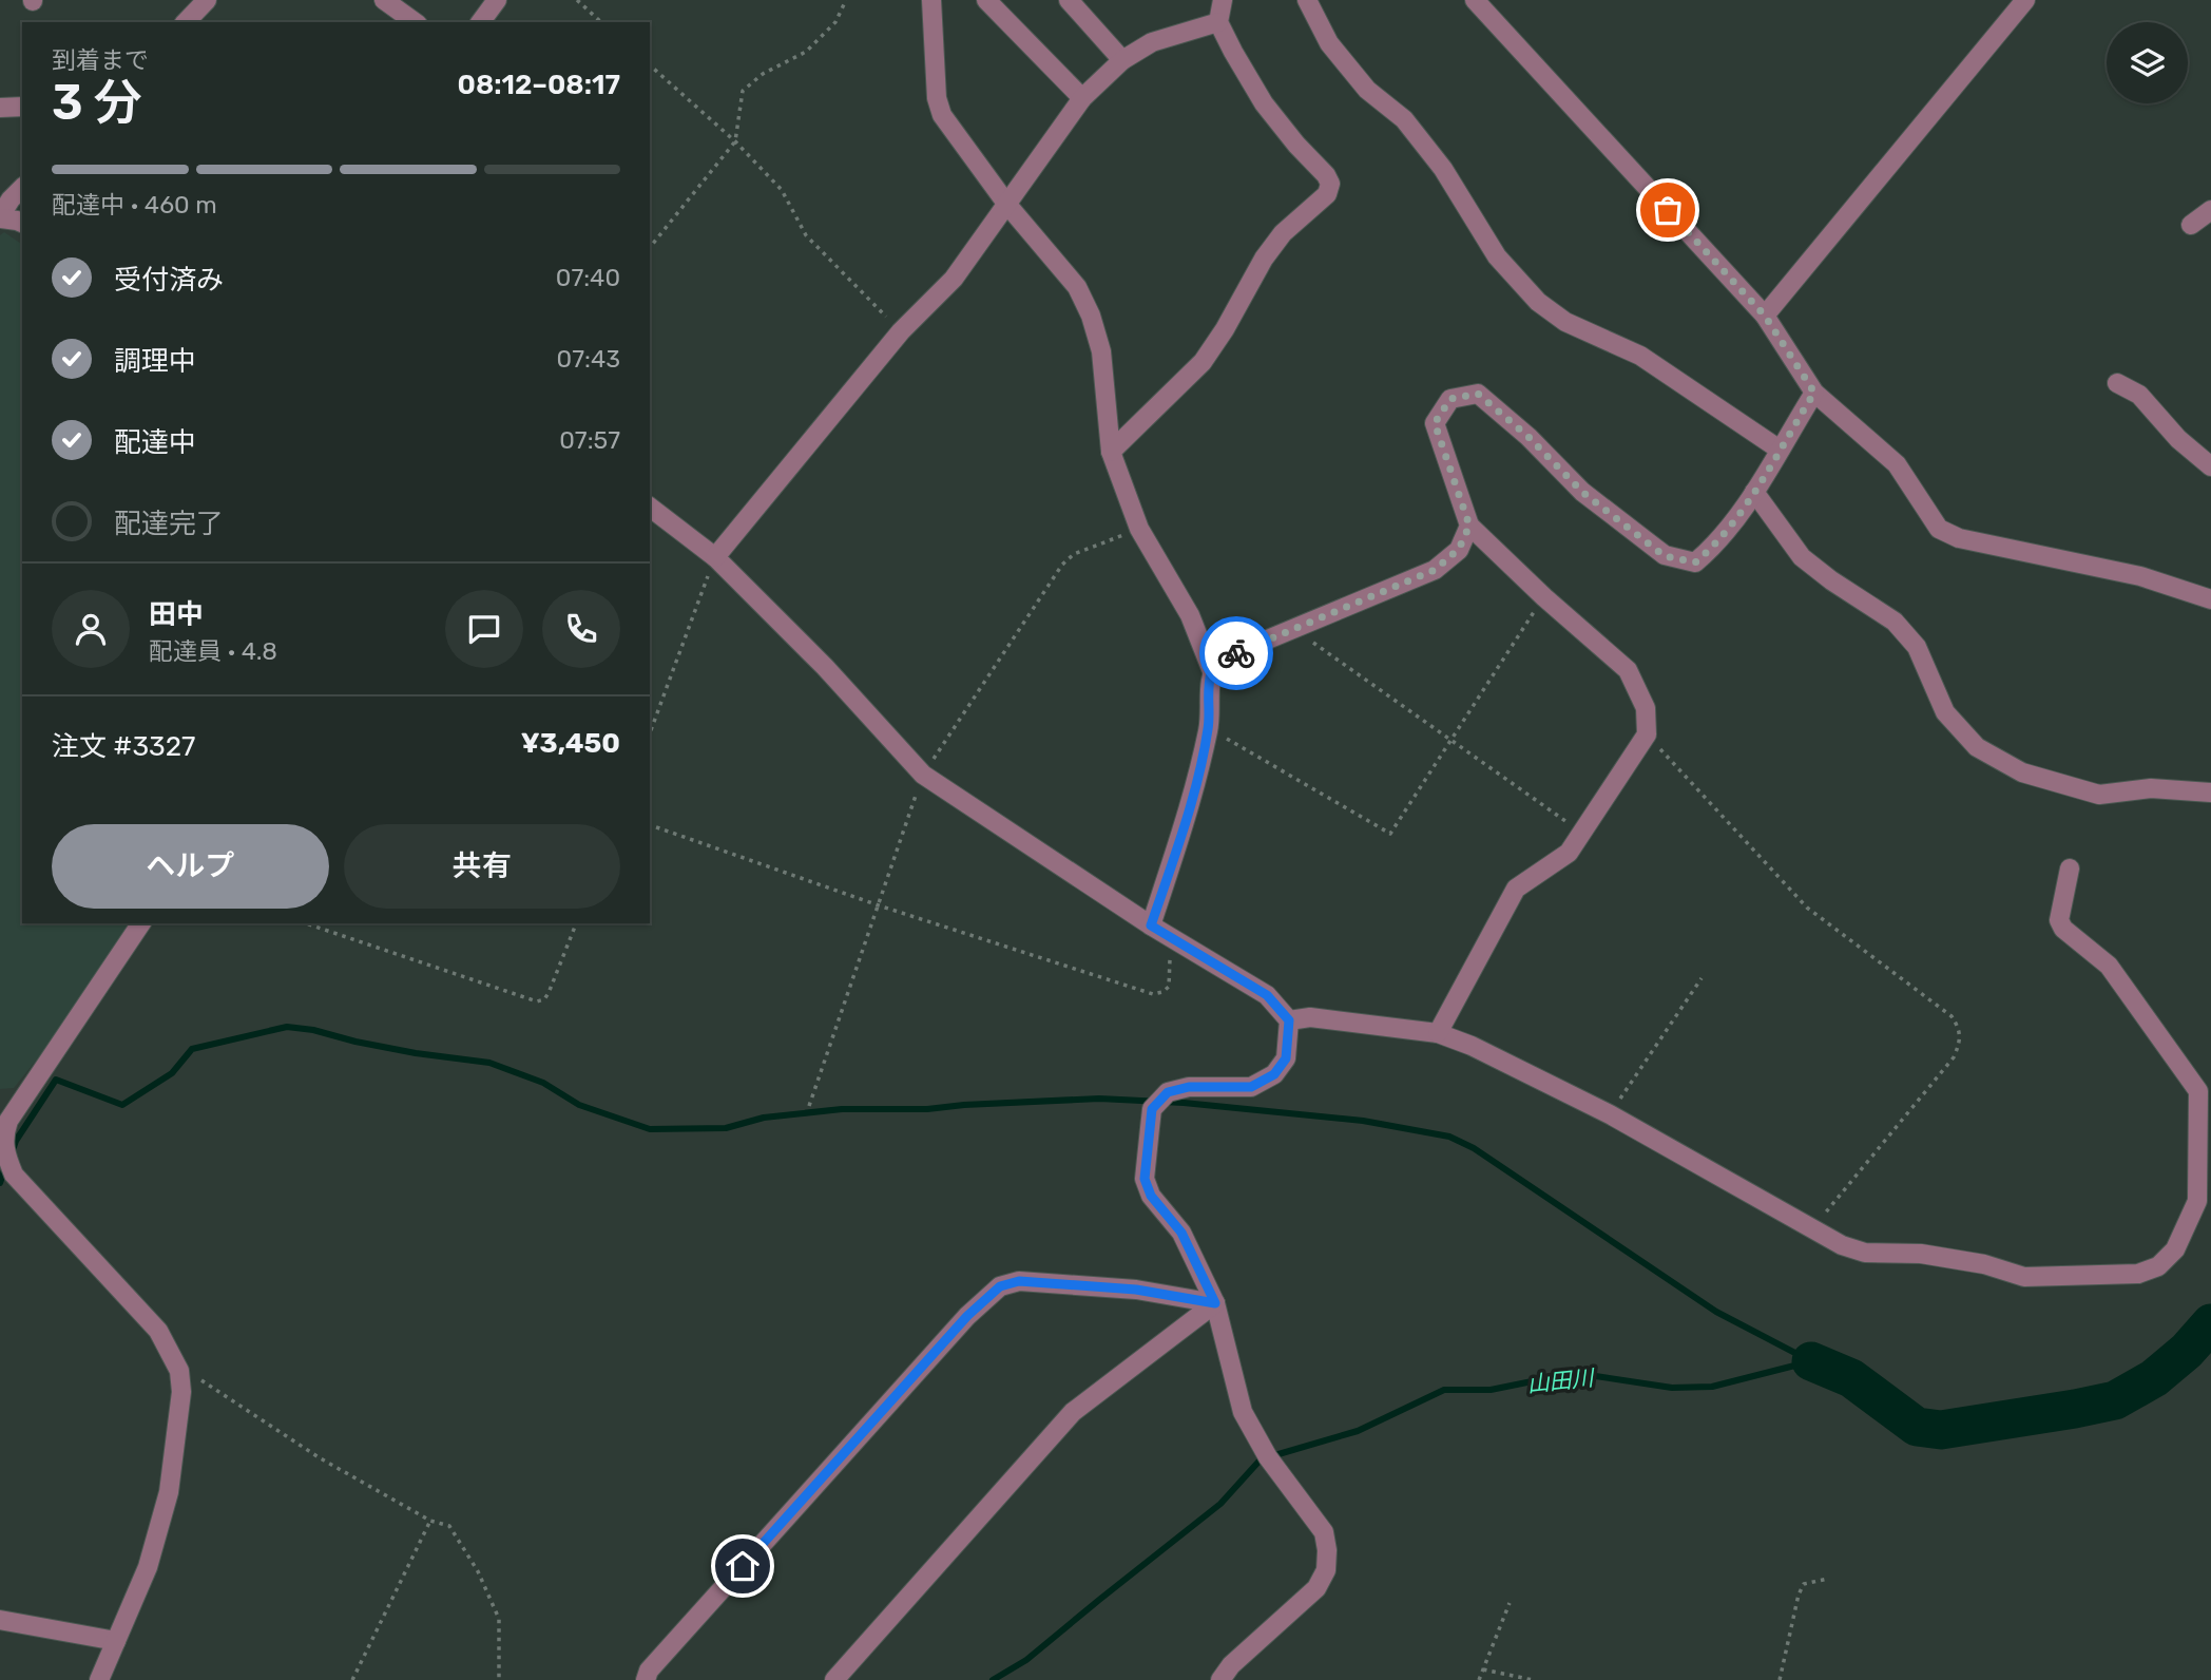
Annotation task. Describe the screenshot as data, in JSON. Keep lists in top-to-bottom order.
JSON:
{
  "water": ["山田川"],
  "page": {
    "heading": ["3 分", "到着まで", "08:12–08:17"],
    "panel": [
      "田中",
      "配達員 · 4.8",
      "注文 #3327",
      "¥3,450"
    ],
    "bar": "配達中 · 460 m",
    "list": [
      ["受付済み", "07:40"],
      ["調理中", "07:43"],
      ["配達中", "07:57"],
      "配達完了"
    ],
    "buttons": ["ヘルプ", "共有"]
  }
}
